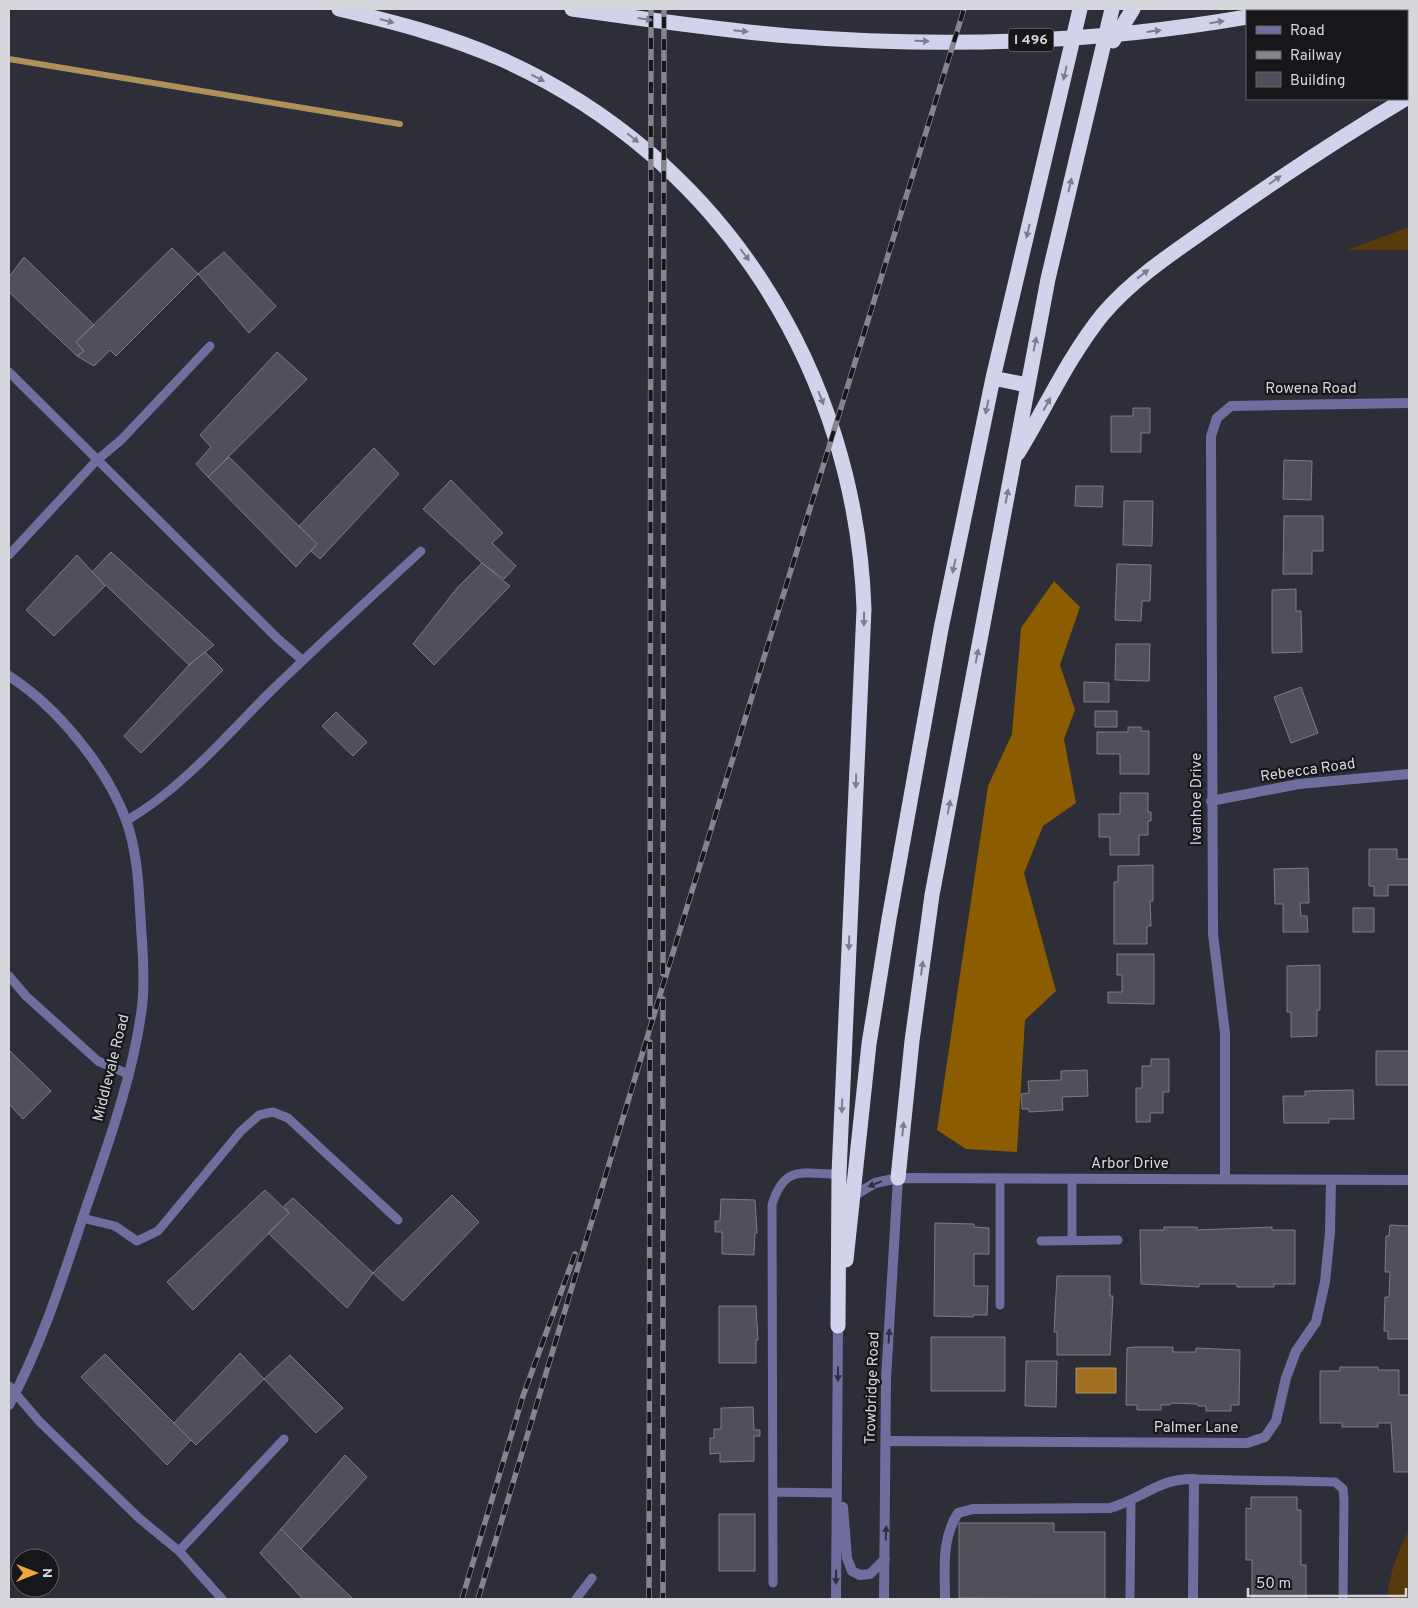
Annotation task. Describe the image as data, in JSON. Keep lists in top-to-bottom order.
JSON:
{
  "streets": {
    "highway": ["I 496"],
    "street": [
      "Rowena Road",
      "Rebecca Road",
      "Ivanhoe Drive",
      "Middlevale Road",
      "Arbor Drive",
      "Trowbridge Road",
      "Palmer Lane"
    ]
  },
  "crossings": [
    ["Rowena Road", "Ivanhoe Drive"],
    ["Rebecca Road", "Ivanhoe Drive"],
    ["Ivanhoe Drive", "Arbor Drive"],
    ["Arbor Drive", "Trowbridge Road"],
    ["Arbor Drive", "Palmer Lane"],
    ["Trowbridge Road", "Palmer Lane"]
  ],
  "legend": ["Road", "Railway", "Building"],
  "scale_bar": "50 m",
  "north": "right"
}
